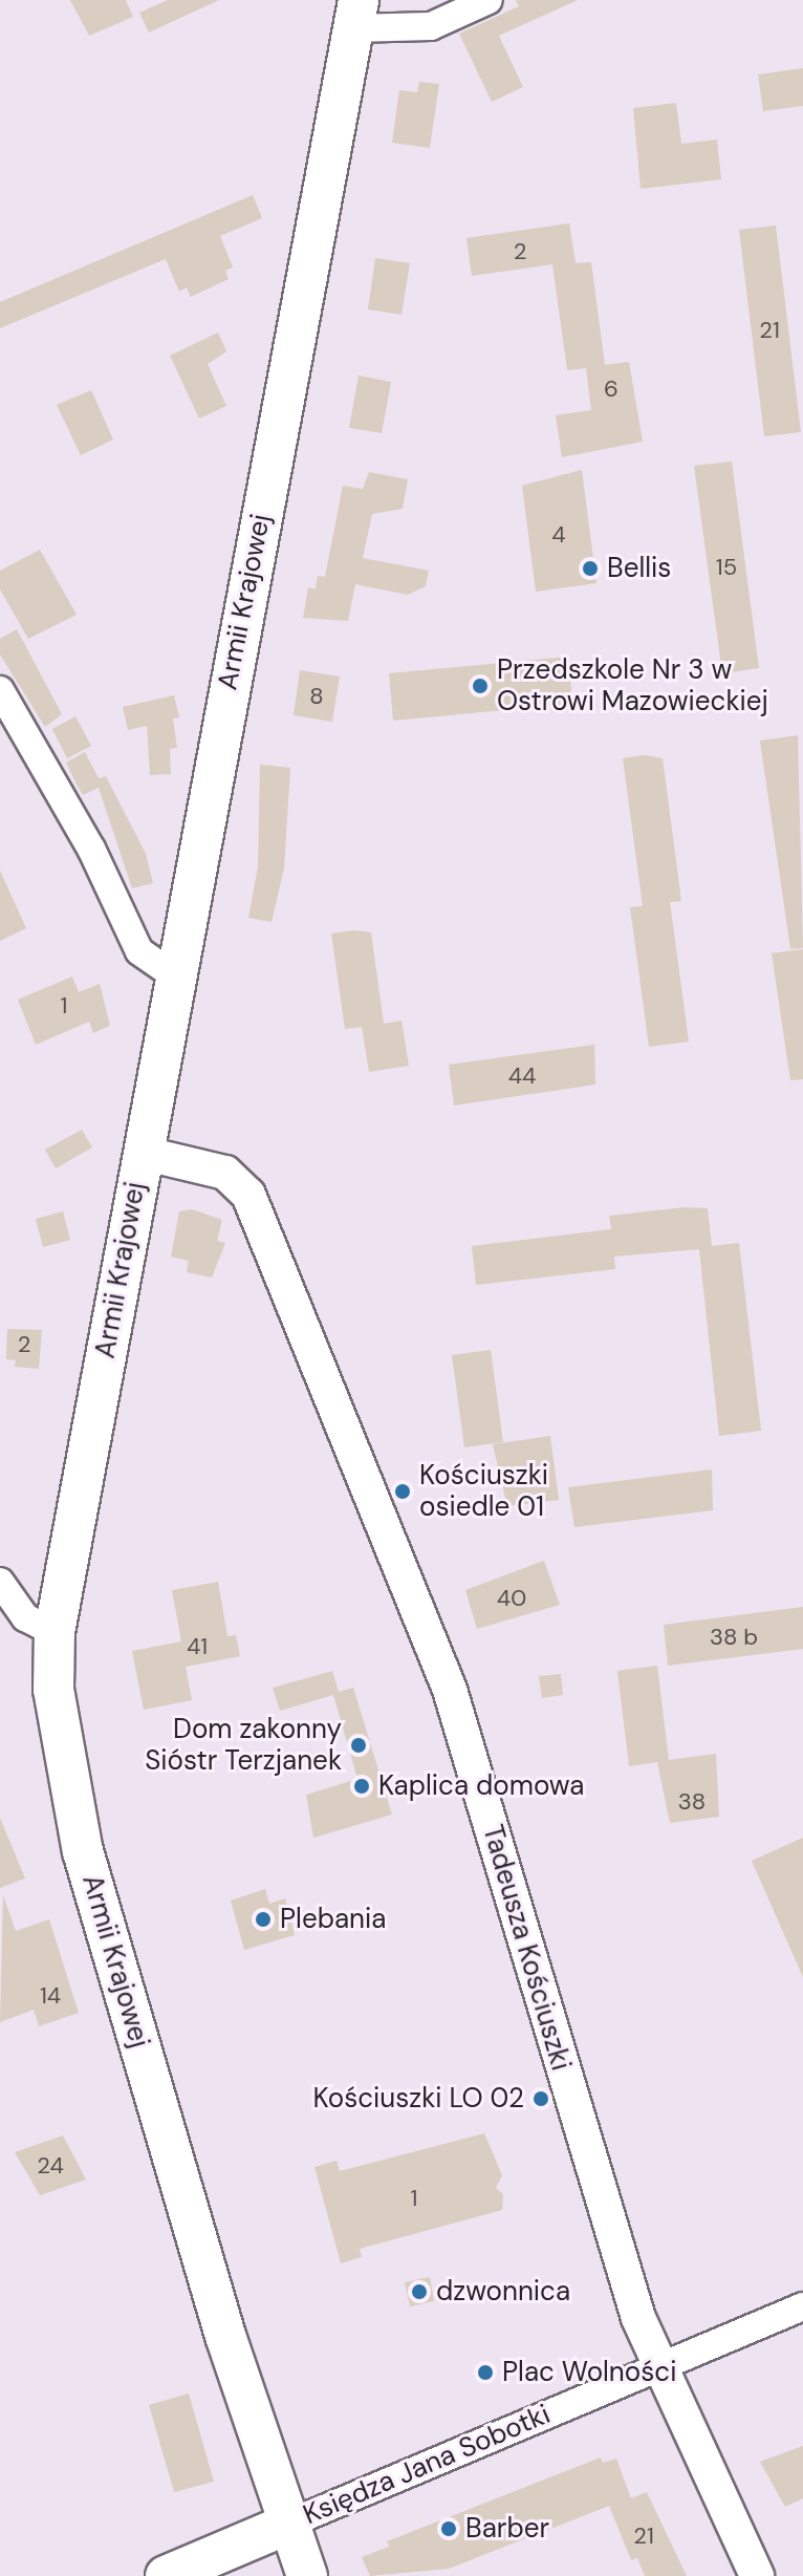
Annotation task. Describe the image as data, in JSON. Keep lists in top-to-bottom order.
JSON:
{
  "streets": {
    "main road": ["Armii Krajowej"],
    "street": ["Tadeusza Kościuszki", "Księdza Jana Sobotki"]
  },
  "crossings": [
    ["Armii Krajowej", "Tadeusza Kościuszki"],
    ["Armii Krajowej", "Księdza Jana Sobotki"],
    ["Tadeusza Kościuszki", "Księdza Jana Sobotki"]
  ],
  "places": [
    "Bellis",
    "Przedszkole Nr 3 w Ostrowi Mazowieckiej",
    "Kościuszki osiedle 01",
    "Dom zakonny Sióstr Terzjanek",
    "Kaplica domowa",
    "Plebania",
    "Kościuszki LO 02",
    "dzwonnica",
    "Plac Wolności",
    "Barber"
  ],
  "house_numbers": [
    "2",
    "21",
    "6",
    "4",
    "15",
    "8",
    "1",
    "44",
    "2",
    "40",
    "38 b",
    "41",
    "38",
    "14",
    "24",
    "1",
    "21"
  ]
}
